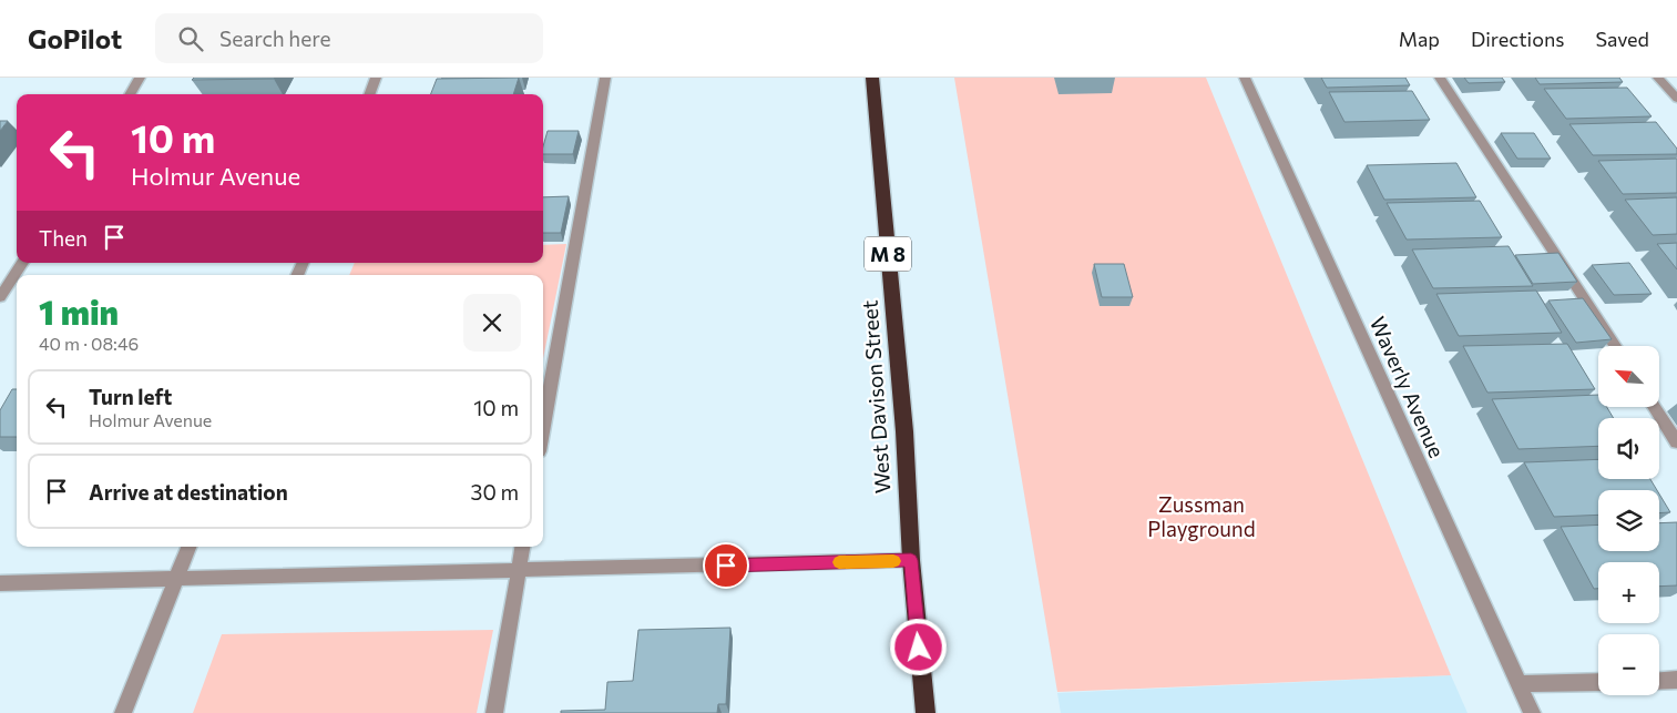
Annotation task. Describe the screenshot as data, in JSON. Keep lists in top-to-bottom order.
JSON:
{
  "streets": {
    "highway": ["M 8", "West Davison Street"],
    "street": ["Waverly Avenue"]
  },
  "parks": ["Zussman Playground"],
  "north": "top left",
  "page": {
    "header": "GoPilot",
    "search": "Search here",
    "nav": ["Map", "Directions", "Saved"],
    "turn": ["10 m", "Holmur Avenue"],
    "then": "Then",
    "heading": ["1 min", "40 m · 08:46"],
    "map_buttons": ["+", "−"],
    "list": [
      {
        "name": "Turn left",
        "note": "Holmur Avenue",
        "value": "10 m"
      },
      {
        "name": "Arrive at destination",
        "value": "30 m"
      }
    ]
  }
}
